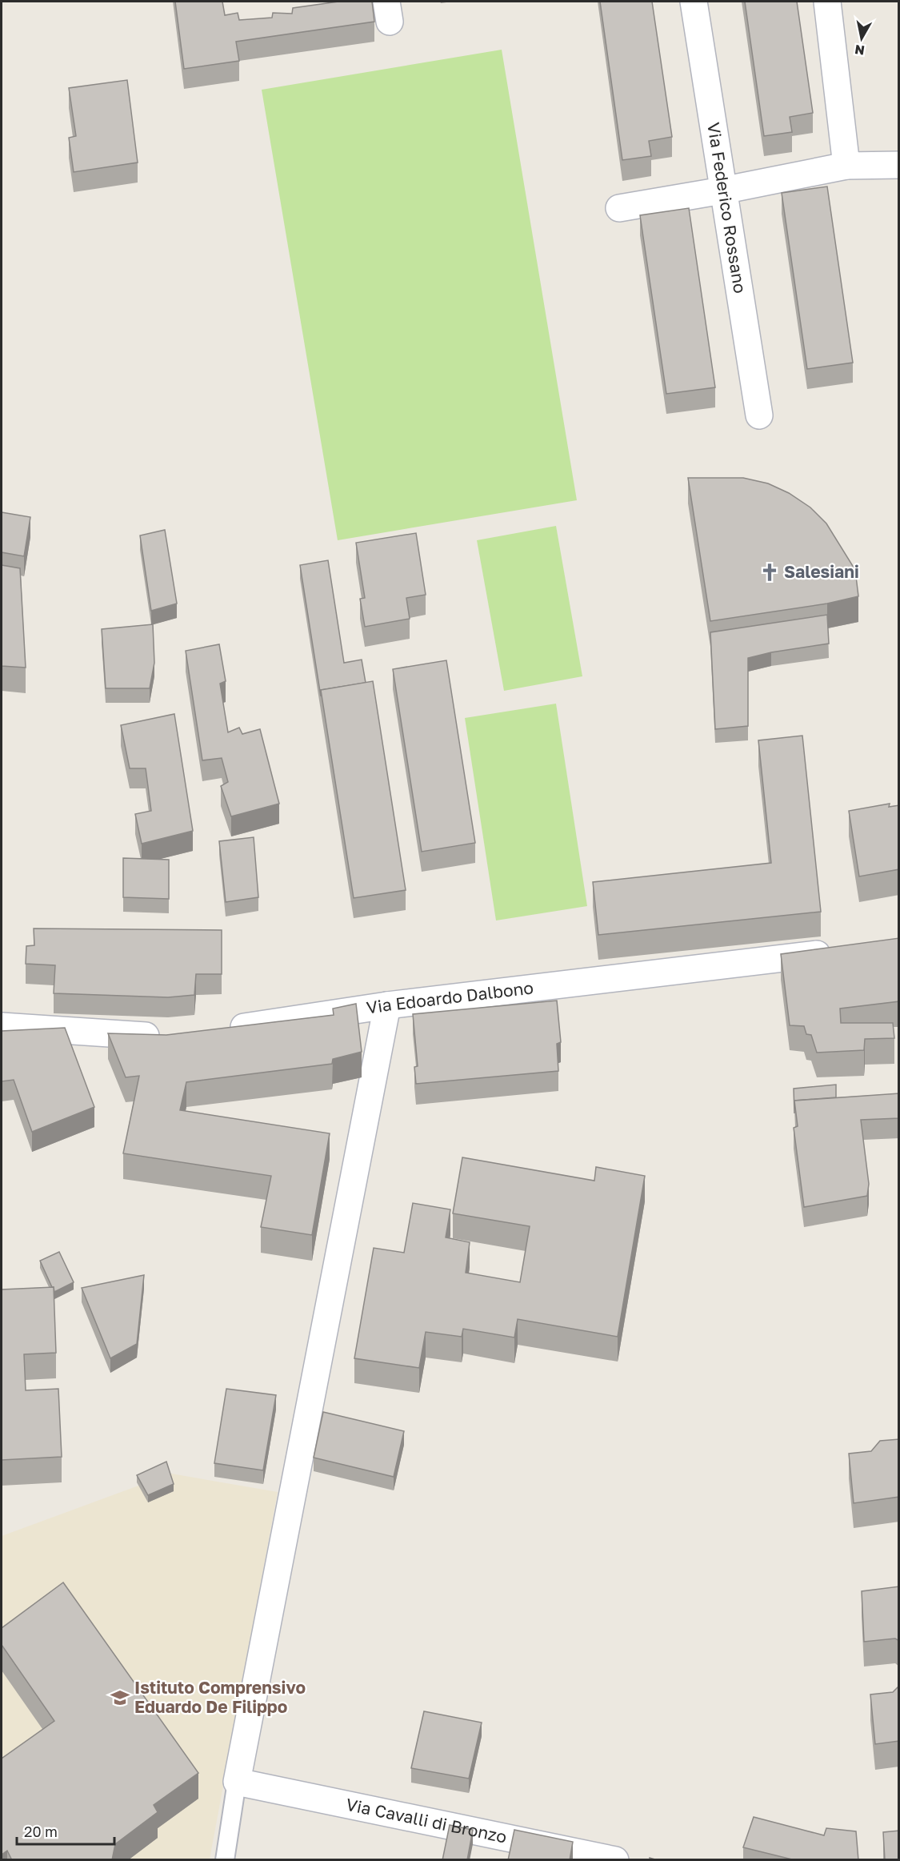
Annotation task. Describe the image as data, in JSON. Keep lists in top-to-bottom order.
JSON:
{
  "streets": {
    "street": ["Via Federico Rossano", "Via Edoardo Dalbono", "Via Cavalli di Bronzo"]
  },
  "places": {
    "church": ["Salesiani"],
    "school or university": ["Istituto Comprensivo Eduardo De Filippo"]
  },
  "scale_bar": "20 m",
  "north": "bottom"
}
